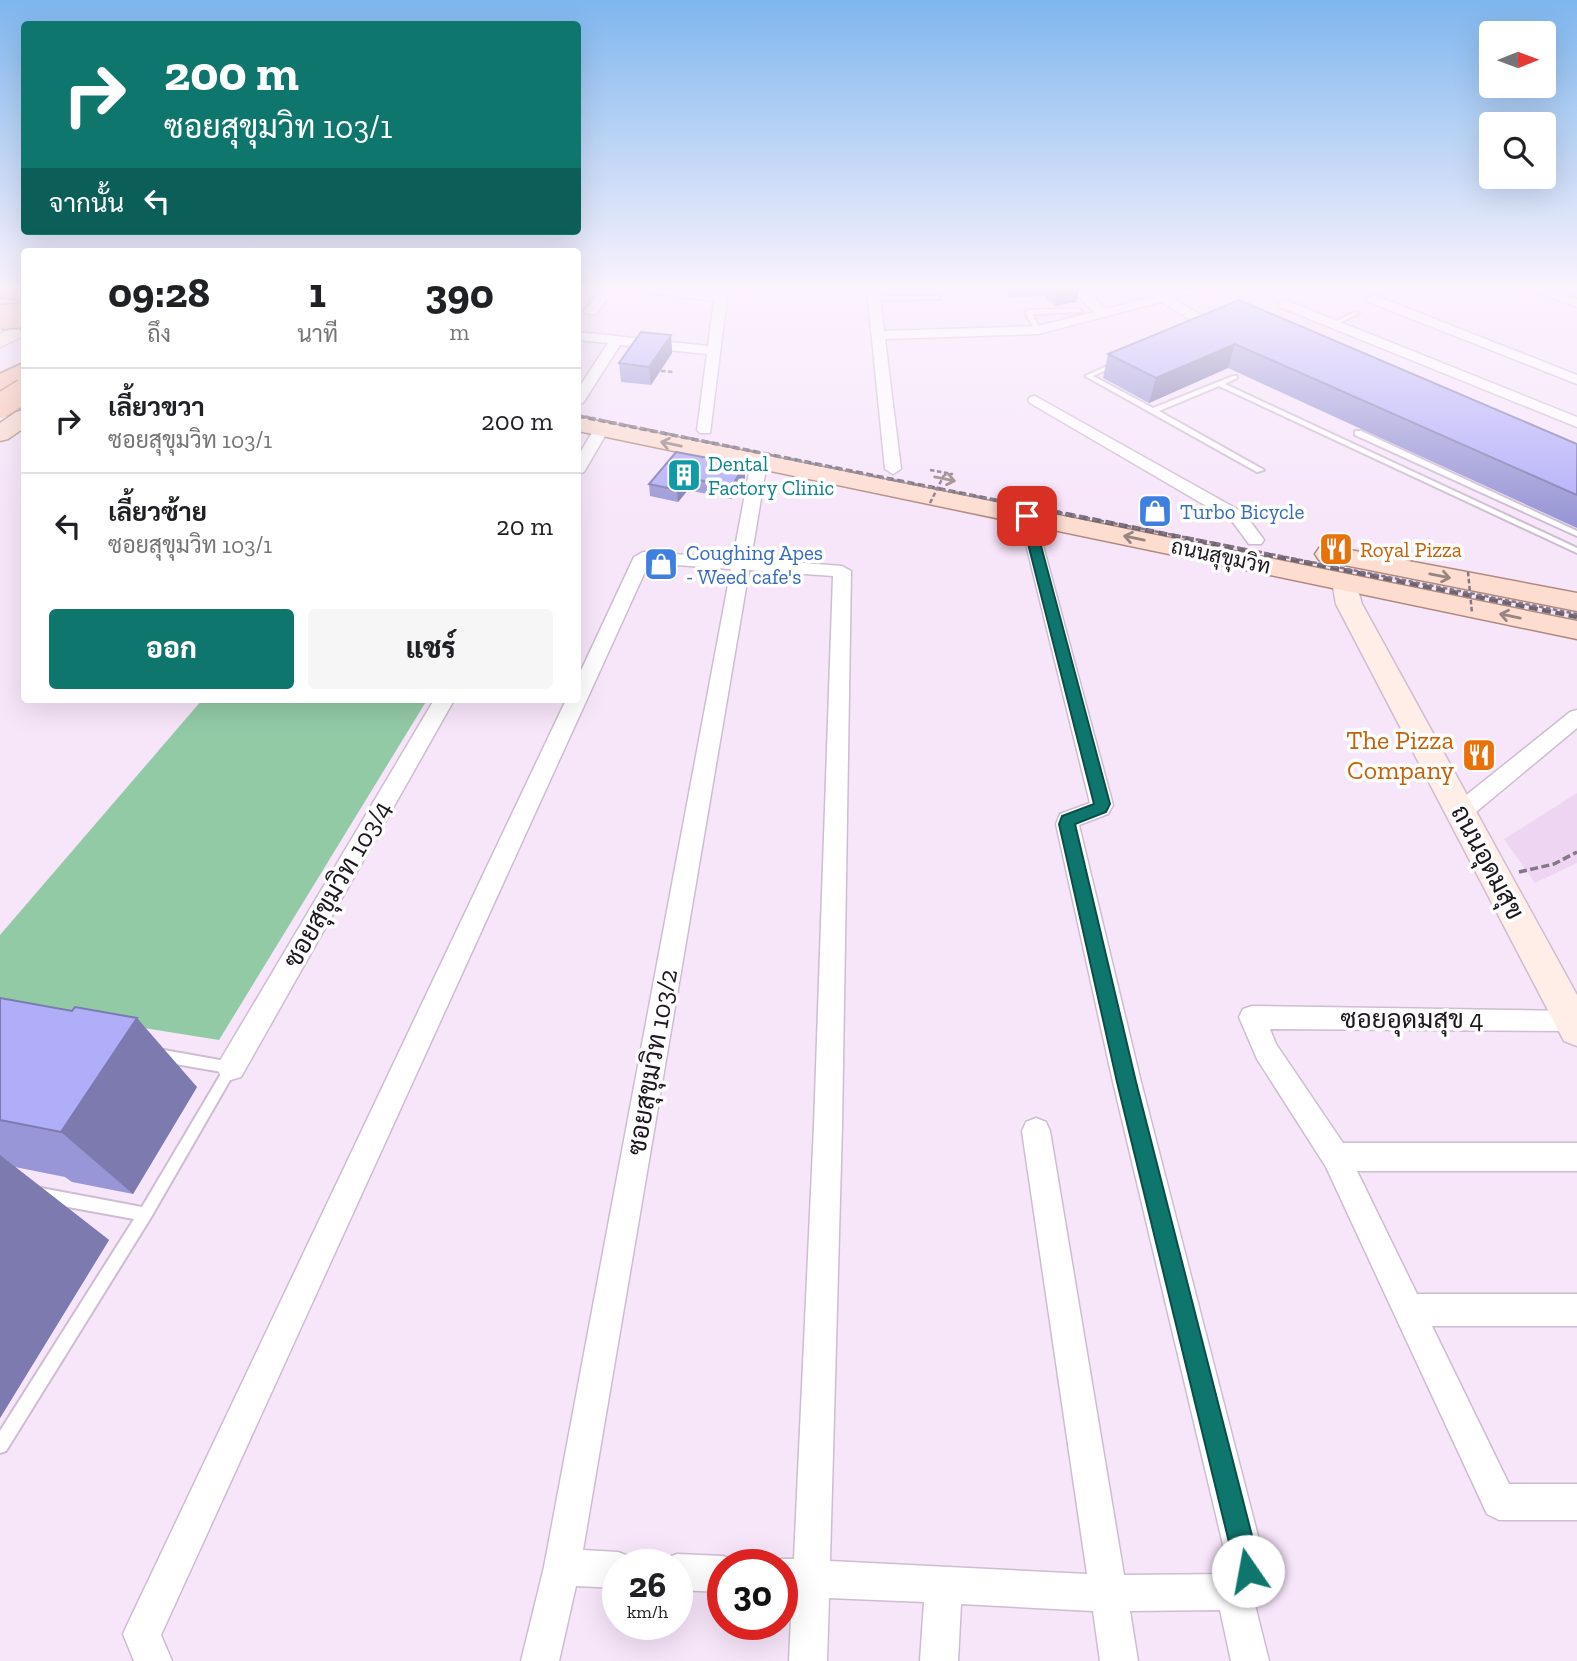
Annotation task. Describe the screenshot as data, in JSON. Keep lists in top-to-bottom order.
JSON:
{
  "streets": {
    "main road": ["ถนนสุขุมวิท", "ถนนอุดมสุข"],
    "street": ["ซอยสุขุมวิท 103/4", "ซอยอุดมสุข 4", "ซอยสุขุมวิท 103/2"]
  },
  "crossings": [
    ["ถนนสุขุมวิท", "ถนนอุดมสุข"],
    ["ถนนสุขุมวิท", "ซอยสุขุมวิท 103/2"],
    ["ถนนอุดมสุข", "ซอยอุดมสุข 4"]
  ],
  "places": {
    "building": ["Dental Factory Clinic"],
    "shop": ["Turbo Bicycle", "Coughing Apes - Weed cafe's"],
    "restaurant": ["Royal Pizza", "The Pizza Company"]
  },
  "north": "right",
  "page": {
    "turn": ["200 m", "ซอยสุขุมวิท 103/1"],
    "then": "จากนั้น",
    "eta": [
      "09:28",
      "ถึง",
      "1",
      "นาที",
      "390",
      "m"
    ],
    "list": [
      {
        "name": "เลี้ยวขวา",
        "note": "ซอยสุขุมวิท 103/1",
        "value": "200 m"
      },
      {
        "name": "เลี้ยวซ้าย",
        "note": "ซอยสุขุมวิท 103/1",
        "value": "20 m"
      }
    ],
    "buttons": ["ออก", "แชร์"],
    "speed": "26 km/h",
    "limit": "30"
  }
}
